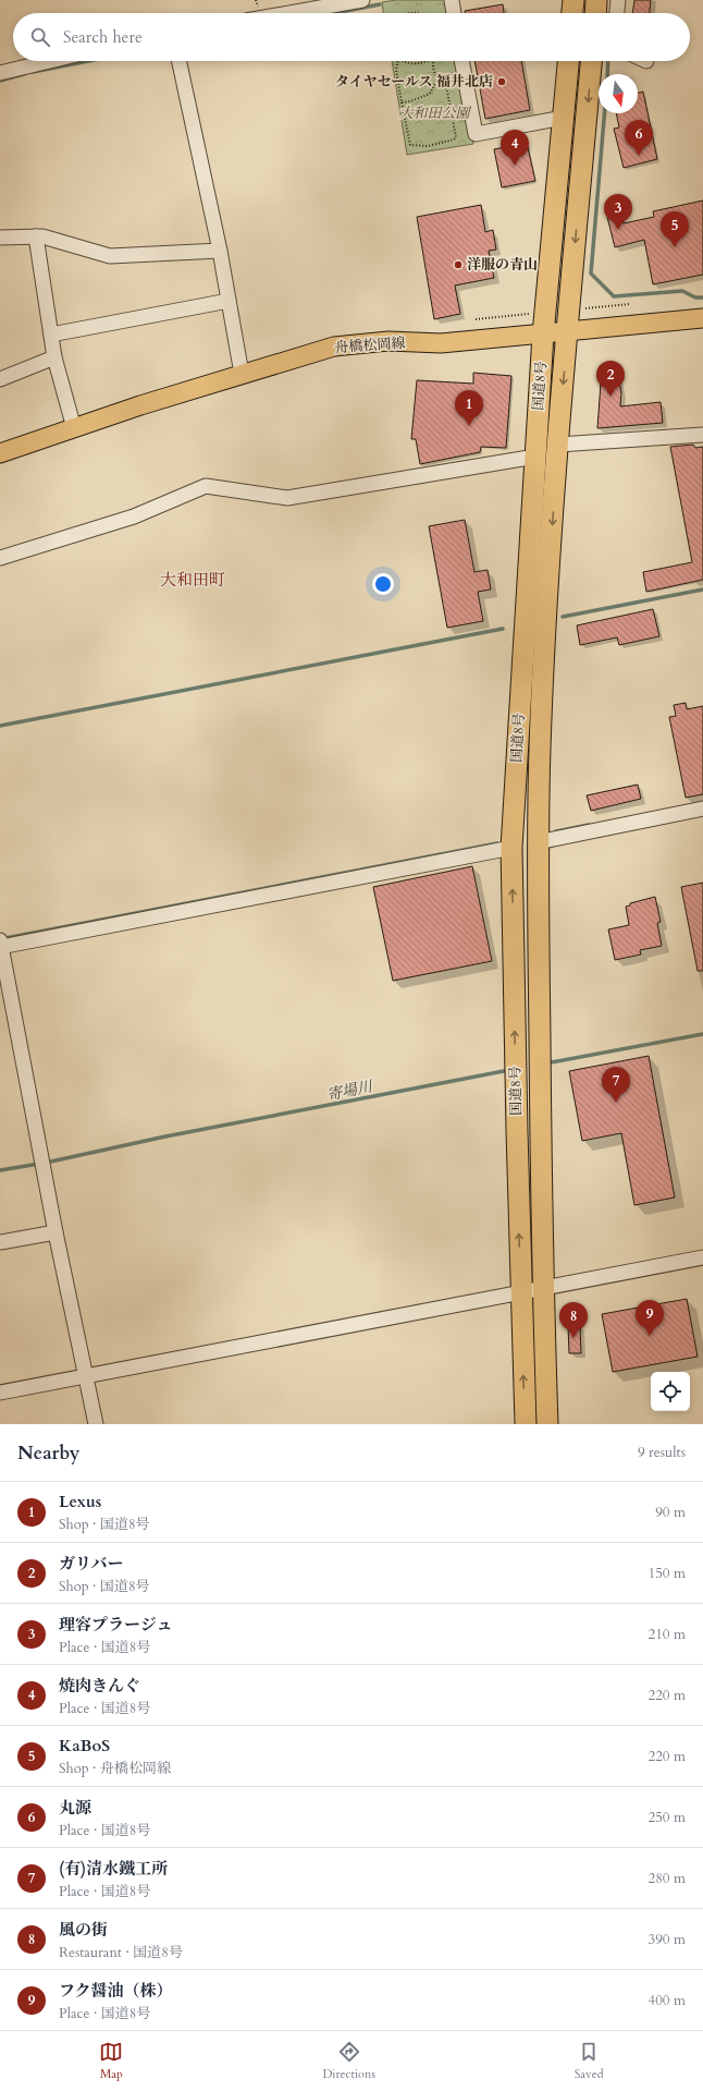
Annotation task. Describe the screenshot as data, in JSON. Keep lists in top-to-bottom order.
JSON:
{
  "streets": {
    "highway": ["国道8号"],
    "main road": ["舟橋松岡線"]
  },
  "crossings": [
    ["舟橋松岡線", "国道8号"]
  ],
  "districts": ["大和田町"],
  "water": ["寄場川"],
  "parks": ["大和田公園"],
  "places": ["タイヤセールス 福井北店", "洋服の青山"],
  "north": "bottom",
  "page": {
    "search": "Search here",
    "pins": [
      "6",
      "4",
      "3",
      "5",
      "2",
      "1",
      "7",
      "9",
      "8"
    ],
    "heading": ["Nearby", "9 results"],
    "list": [
      {
        "mark": "1",
        "name": "Lexus",
        "note": "Shop · 国道8号",
        "value": "90 m"
      },
      {
        "mark": "2",
        "name": "ガリバー",
        "note": "Shop · 国道8号",
        "value": "150 m"
      },
      {
        "mark": "3",
        "name": "理容プラージュ",
        "note": "Place · 国道8号",
        "value": "210 m"
      },
      {
        "mark": "4",
        "name": "焼肉きんぐ",
        "note": "Place · 国道8号",
        "value": "220 m"
      },
      {
        "mark": "5",
        "name": "KaBoS",
        "note": "Shop · 舟橋松岡線",
        "value": "220 m"
      },
      {
        "mark": "6",
        "name": "丸源",
        "note": "Place · 国道8号",
        "value": "250 m"
      },
      {
        "mark": "7",
        "name": "(有)清水鐵工所",
        "note": "Place · 国道8号",
        "value": "280 m"
      },
      {
        "mark": "8",
        "name": "風の街",
        "note": "Restaurant · 国道8号",
        "value": "390 m"
      },
      {
        "mark": "9",
        "name": "フク醤油（株）",
        "note": "Place · 国道8号",
        "value": "400 m"
      }
    ],
    "nav": ["Map", "Directions", "Saved"]
  }
}
